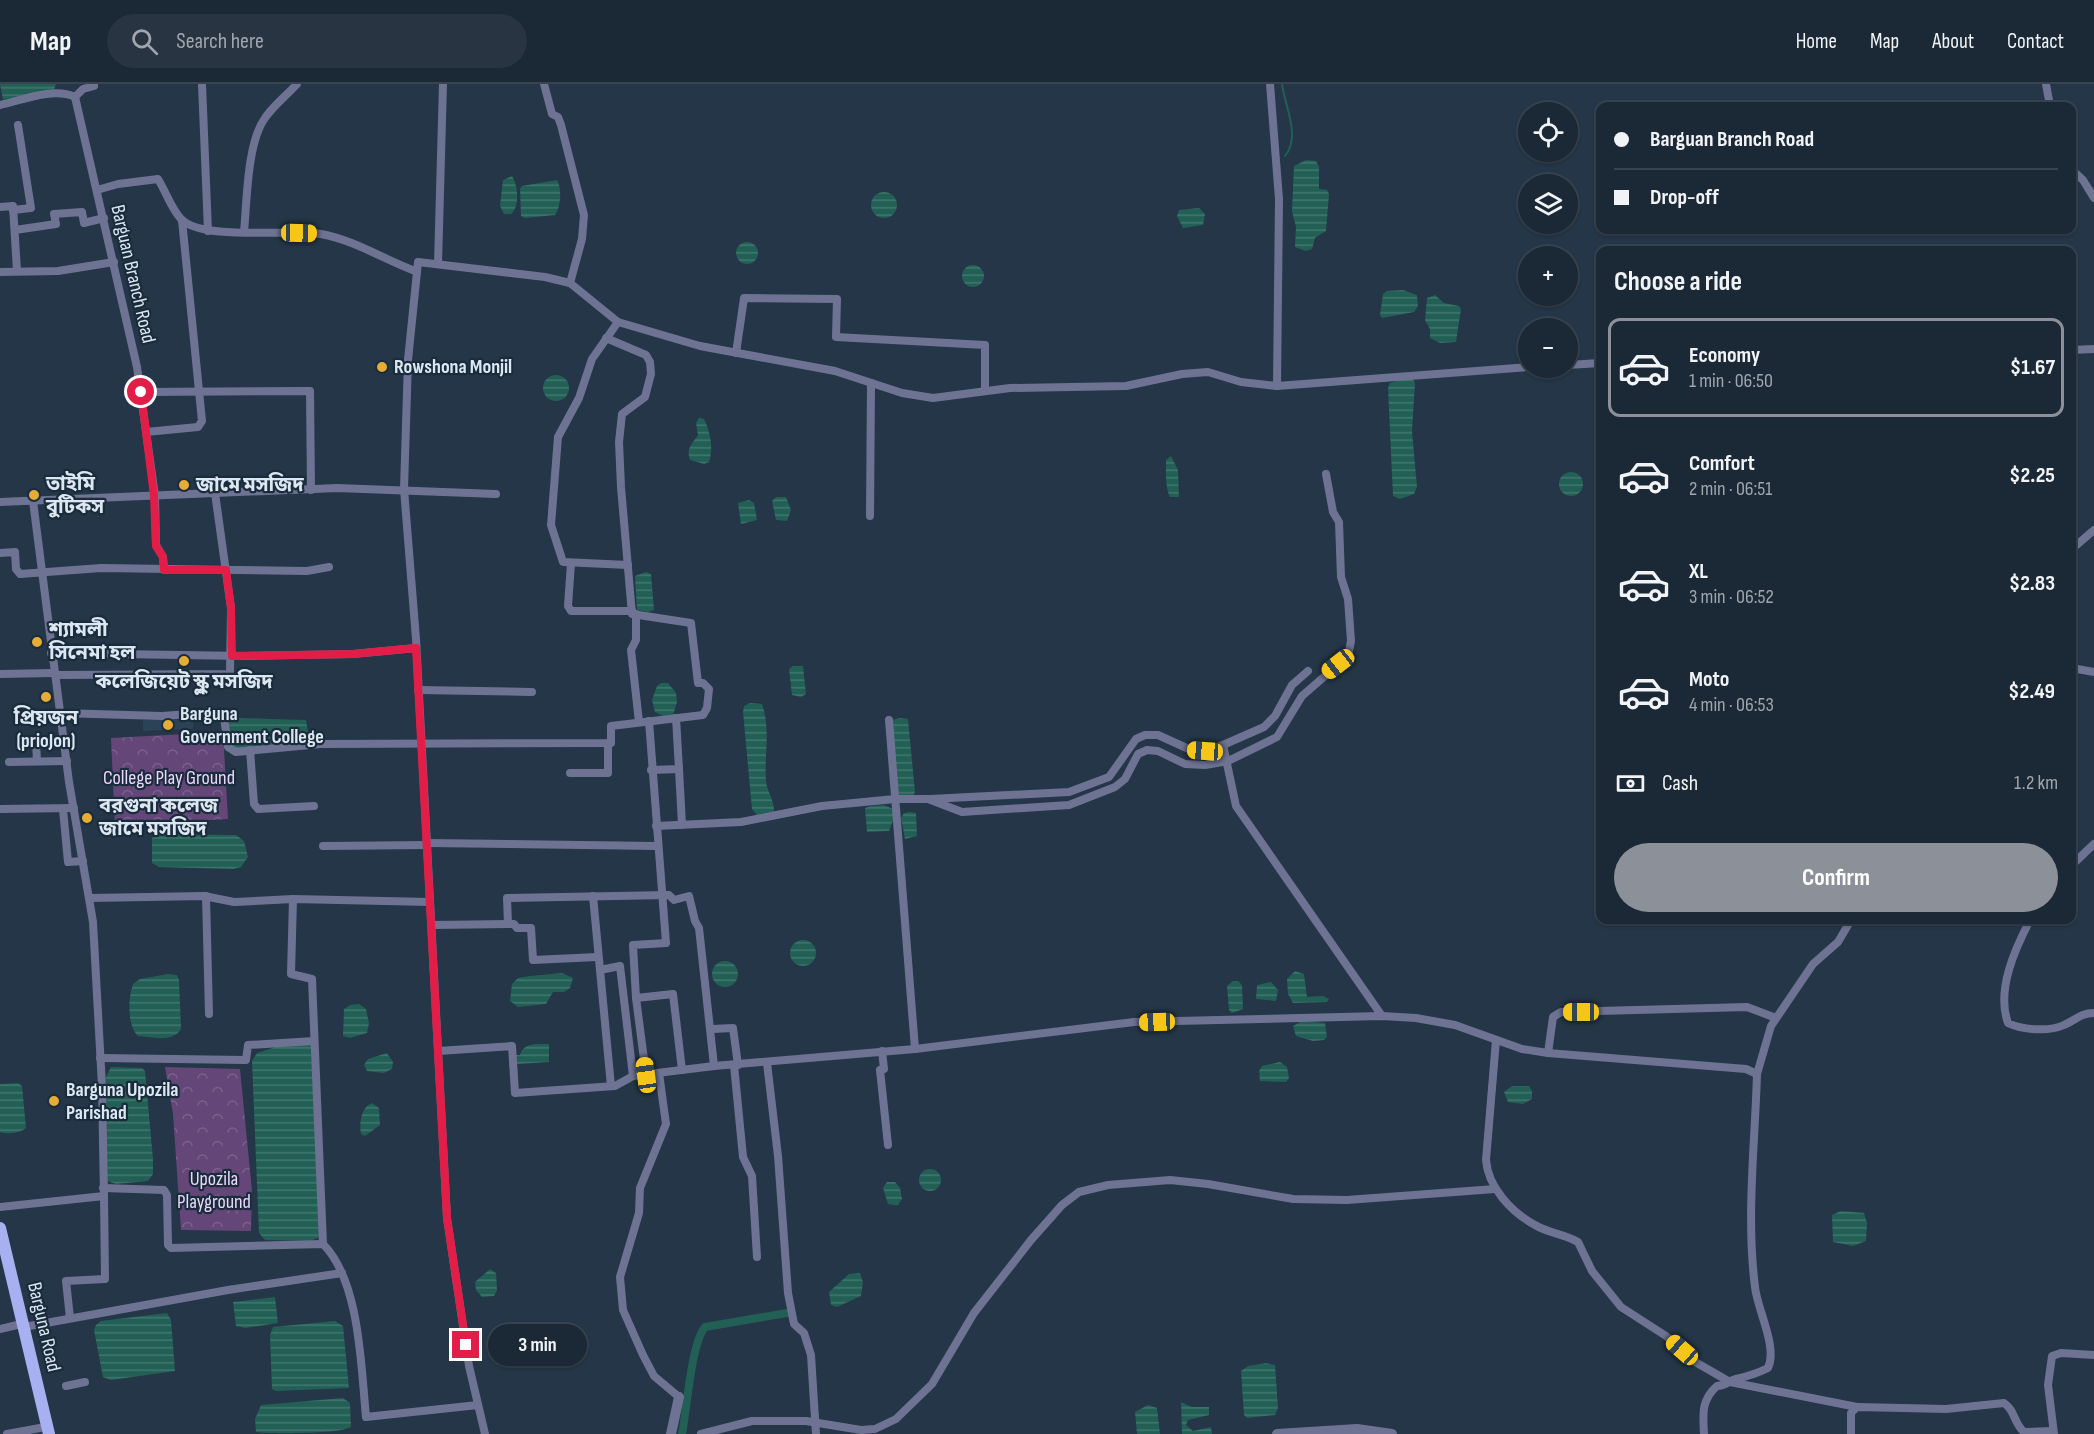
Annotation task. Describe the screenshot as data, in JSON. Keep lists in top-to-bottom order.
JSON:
{
  "streets": {
    "main road": ["Barguna Road"],
    "street": ["Barguan Branch Road"]
  },
  "parks": ["College Play Ground", "Upozila Playground"],
  "places": [
    "Rowshona Monjil",
    "জামে মসজিদ",
    "তাইমি বুটিকস",
    "শ্যামলী সিনেমা হল",
    "কলেজিয়েট স্কুল মসজিদ",
    "প্রিয়জন (prioJon)",
    "Barguna Government College",
    "বরগুনা কলেজ জামে মসজিদ",
    "Barguna Upozila Parishad"
  ],
  "page": {
    "header": "Map",
    "search": "Search here",
    "nav": [
      "Home",
      "Map",
      "About",
      "Contact"
    ],
    "map_buttons": ["+", "−"],
    "banner": ["Barguan Branch Road", "Drop-off"],
    "heading": "Choose a ride",
    "list": [
      {
        "name": "Economy",
        "note": "1 min · 06:50",
        "value": "$1.67"
      },
      {
        "name": "Comfort",
        "note": "2 min · 06:51",
        "value": "$2.25"
      },
      {
        "name": "XL",
        "note": "3 min · 06:52",
        "value": "$2.83"
      },
      {
        "name": "Moto",
        "note": "4 min · 06:53",
        "value": "$2.49"
      }
    ],
    "pay": ["Cash", "1.2 km"],
    "buttons": "Confirm",
    "bubble": "3 min"
  }
}
